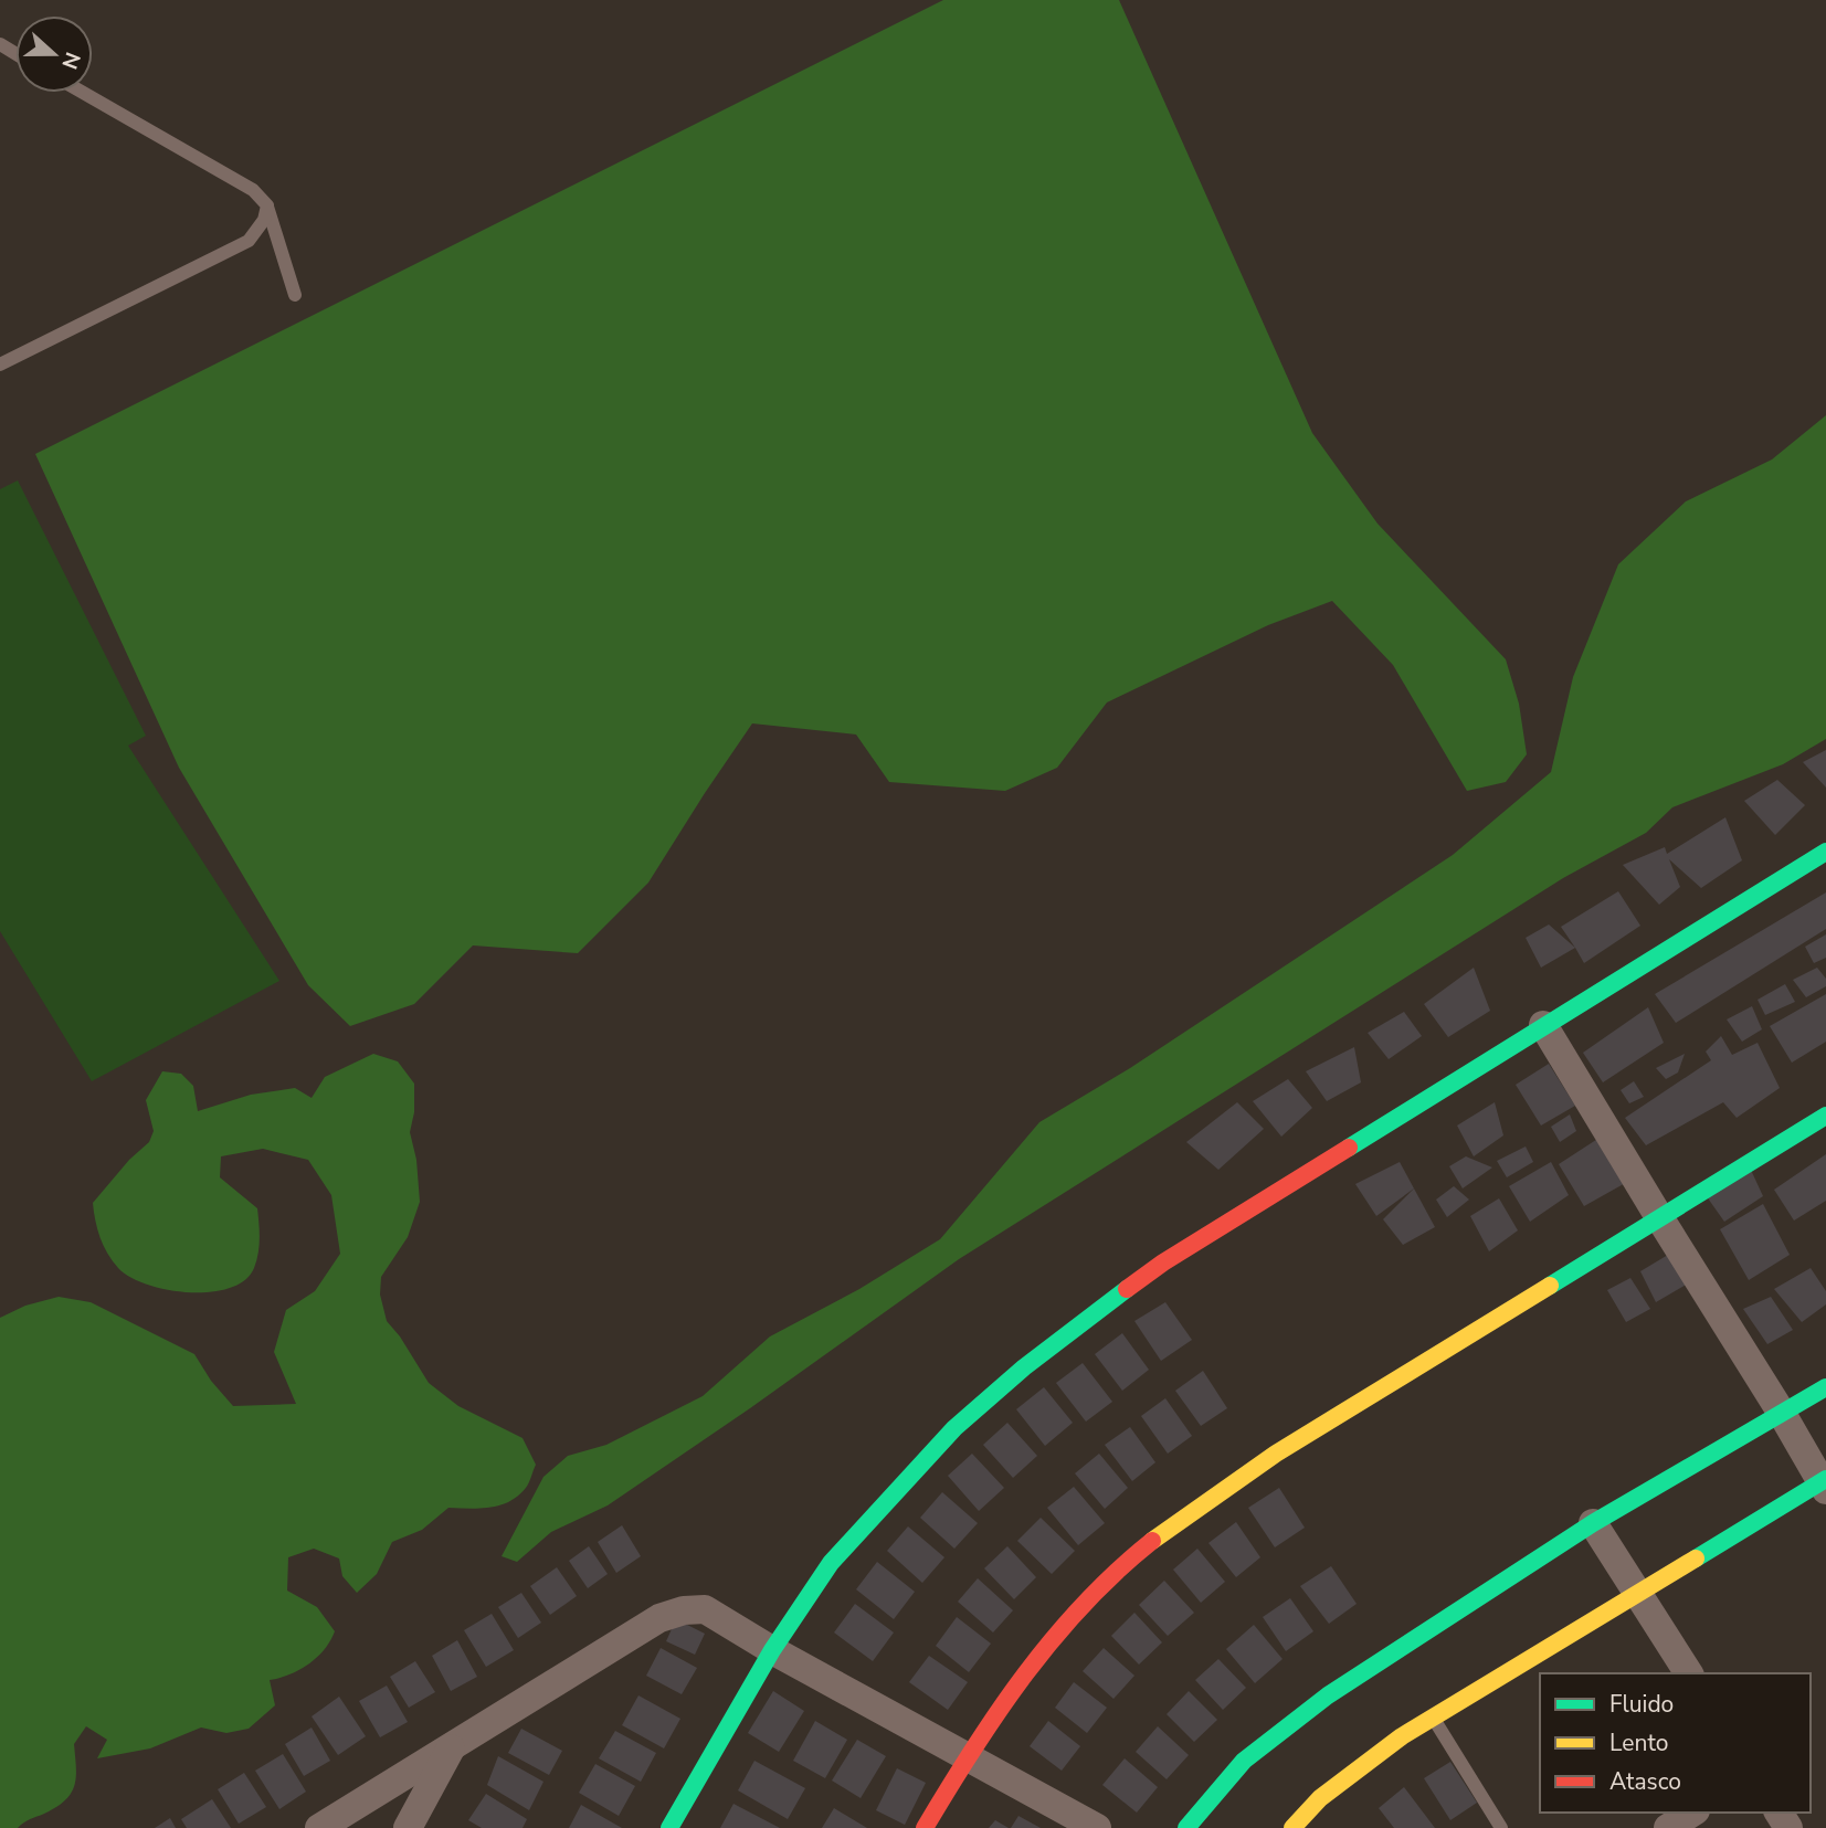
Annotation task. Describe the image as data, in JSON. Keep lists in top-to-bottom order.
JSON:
{
  "legend": ["Fluido", "Lento", "Atasco"],
  "north": "right"
}
